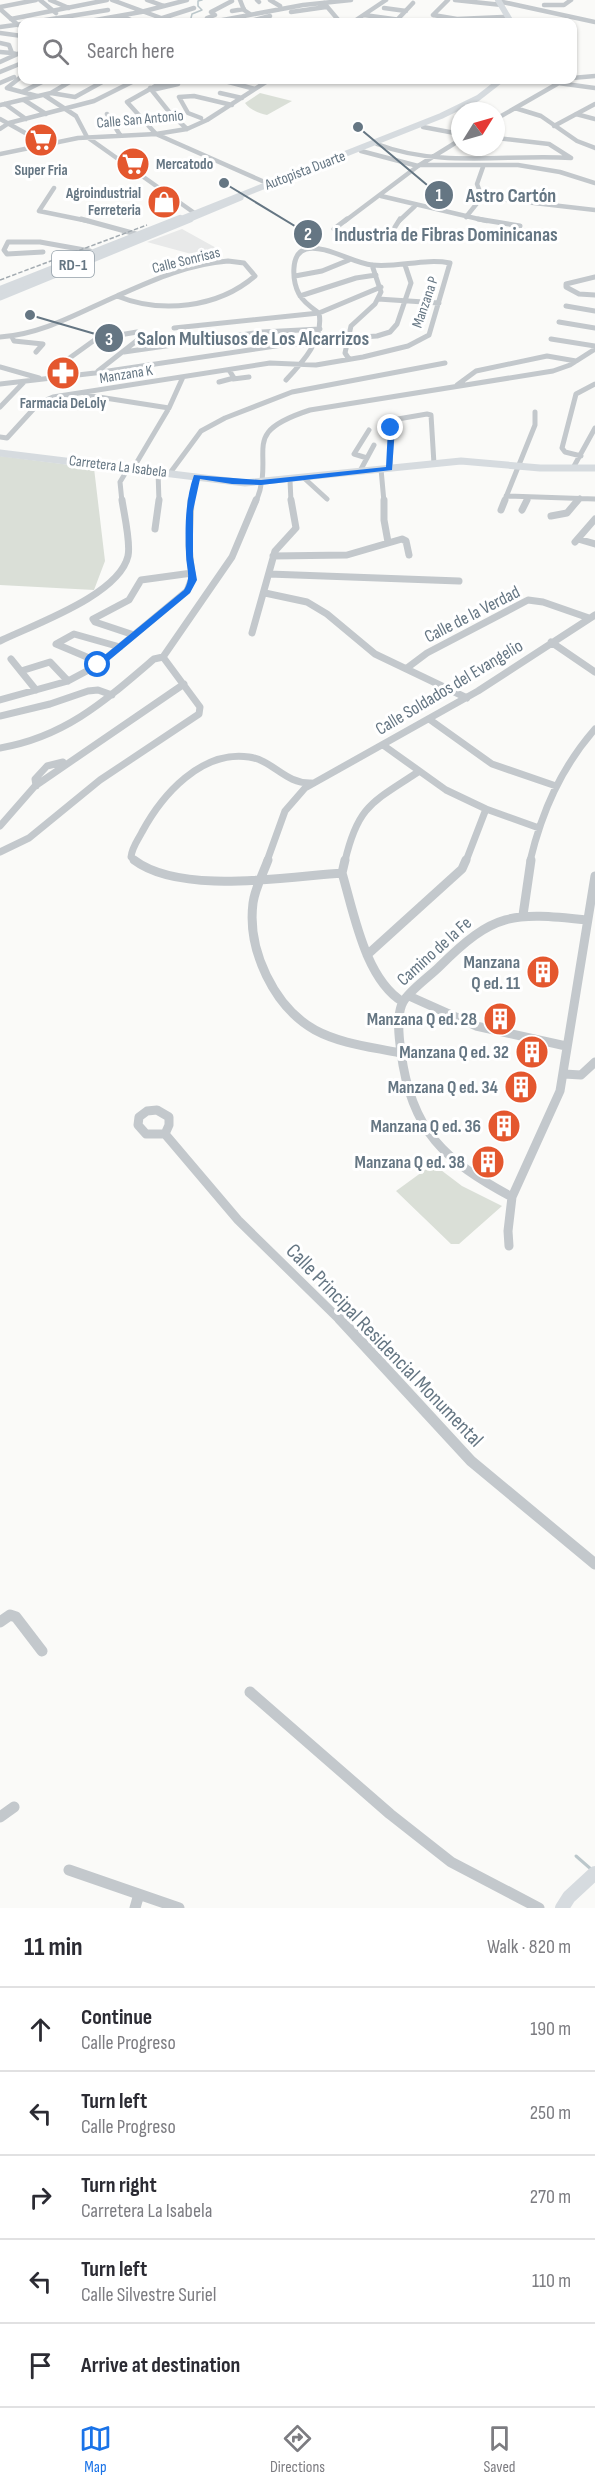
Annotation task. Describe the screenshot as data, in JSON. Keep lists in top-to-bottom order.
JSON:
{
  "streets": {
    "highway": ["Autopista Duarte", "RD-1"],
    "main road": ["Carretera La Isabela"],
    "street": [
      "Calle San Antonio",
      "Calle Sonrisas",
      "Manzana P",
      "Manzana K",
      "Calle de la Verdad",
      "Calle Soldados del Evangelio",
      "Camino de la Fe",
      "Calle Principal Residencial Monumental"
    ]
  },
  "crossings": [
    ["Autopista Duarte", "RD-1"],
    ["Manzana P", "Manzana K"],
    ["Calle de la Verdad", "Calle Soldados del Evangelio"],
    ["Calle Soldados del Evangelio", "Camino de la Fe"]
  ],
  "places": {
    "other": ["Astro Cartón", "Industria de Fibras Dominicanas", "Salon Multiusos de Los Alcarrizos"],
    "supermarket": ["Super Fria", "Mercatodo"],
    "shop": ["Agroindustrial Ferreteria"],
    "pharmacy": ["Farmacia DeLoly"],
    "building": [
      "Manzana Q ed. 11",
      "Manzana Q ed. 28",
      "Manzana Q ed. 32",
      "Manzana Q ed. 34",
      "Manzana Q ed. 36",
      "Manzana Q ed. 38"
    ]
  },
  "north": "top right",
  "page": {
    "search": "Search here",
    "heading": ["11 min", "Walk · 820 m"],
    "list": [
      ["Continue", "Calle Progreso", "190 m"],
      ["Turn left", "Calle Progreso", "250 m"],
      ["Turn right", "Carretera La Isabela", "270 m"],
      ["Turn left", "Calle Silvestre Suriel", "110 m"],
      "Arrive at destination"
    ],
    "nav": ["Map", "Directions", "Saved"]
  }
}
